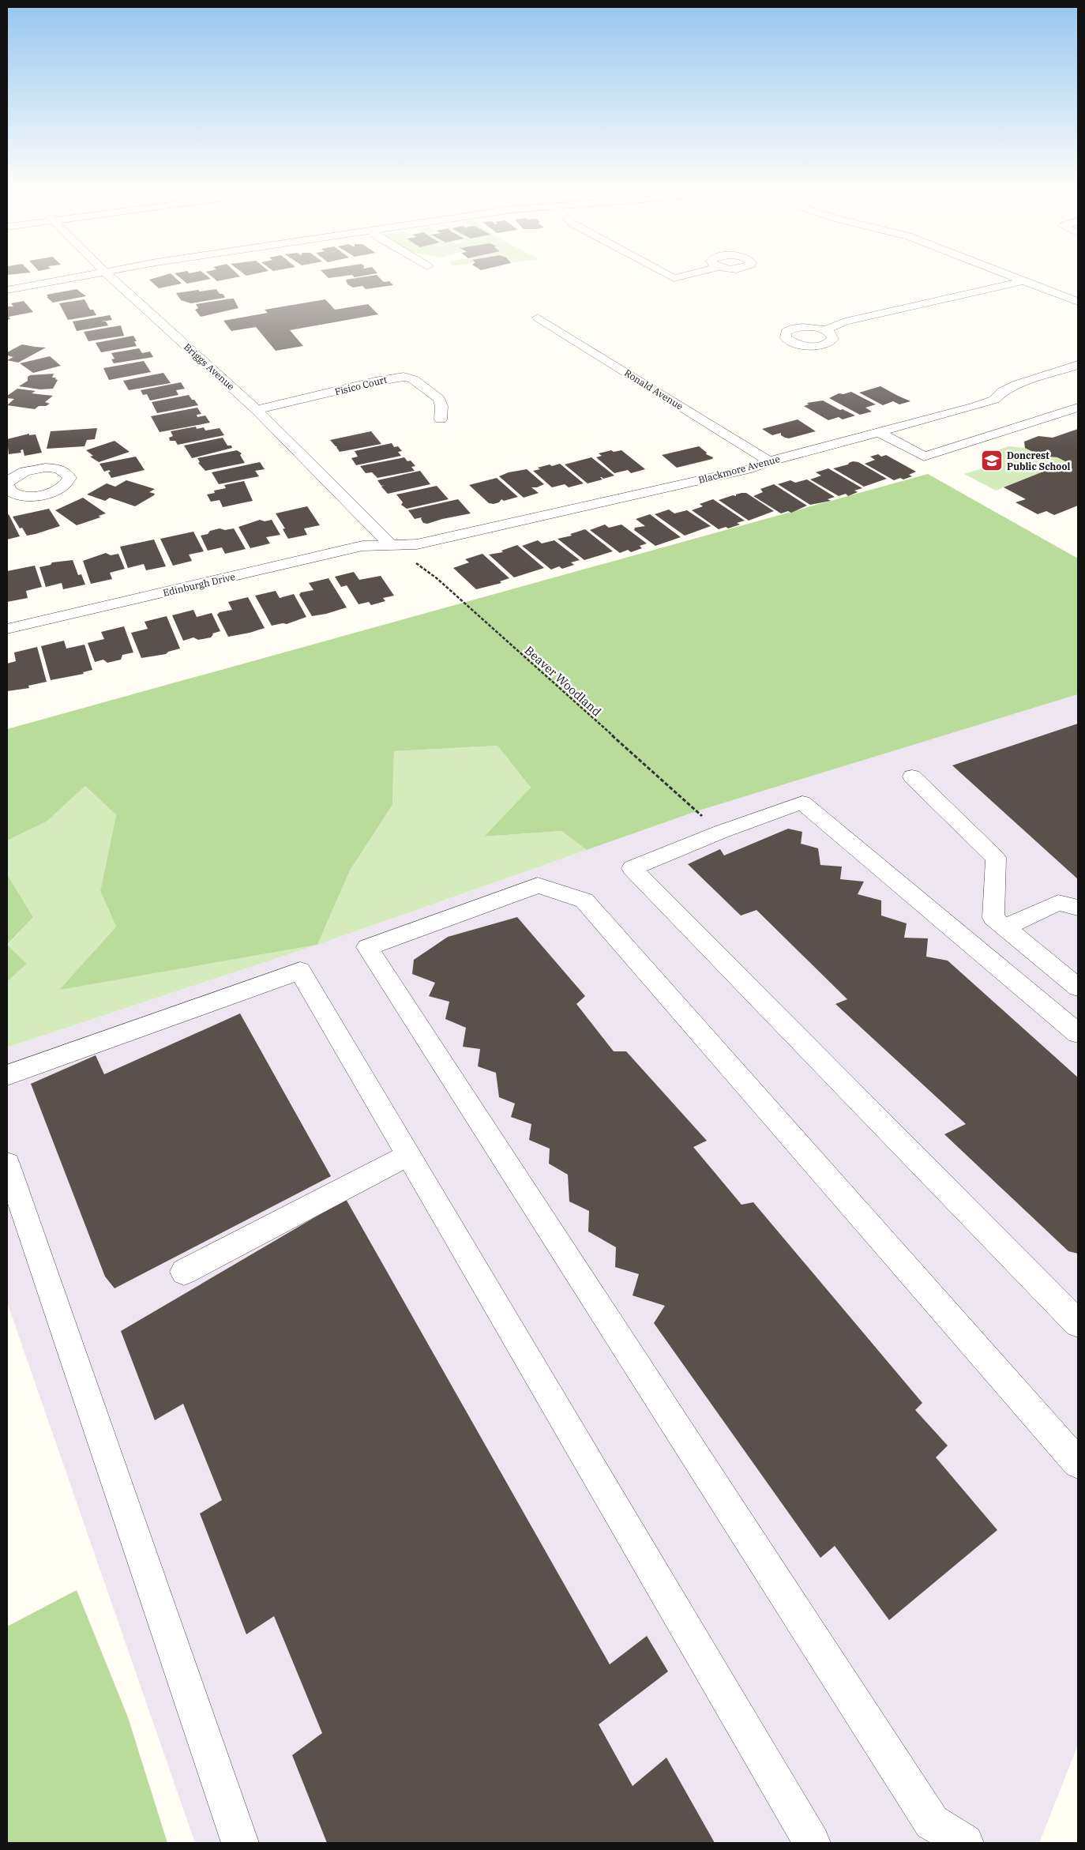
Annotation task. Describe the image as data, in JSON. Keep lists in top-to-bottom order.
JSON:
{
  "streets": {
    "street": [
      "Briggs Avenue",
      "Fisico Court",
      "Ronald Avenue",
      "Blackmore Avenue",
      "Edinburgh Drive"
    ],
    "path": ["Beaver Woodland"]
  },
  "crossings": [
    ["Briggs Avenue", "Fisico Court"],
    ["Briggs Avenue", "Blackmore Avenue"],
    ["Briggs Avenue", "Edinburgh Drive"],
    ["Briggs Avenue", "Beaver Woodland"],
    ["Ronald Avenue", "Blackmore Avenue"],
    ["Blackmore Avenue", "Edinburgh Drive"],
    ["Blackmore Avenue", "Beaver Woodland"],
    ["Edinburgh Drive", "Beaver Woodland"]
  ],
  "places": {
    "school or university": ["Doncrest Public School"]
  }
}
